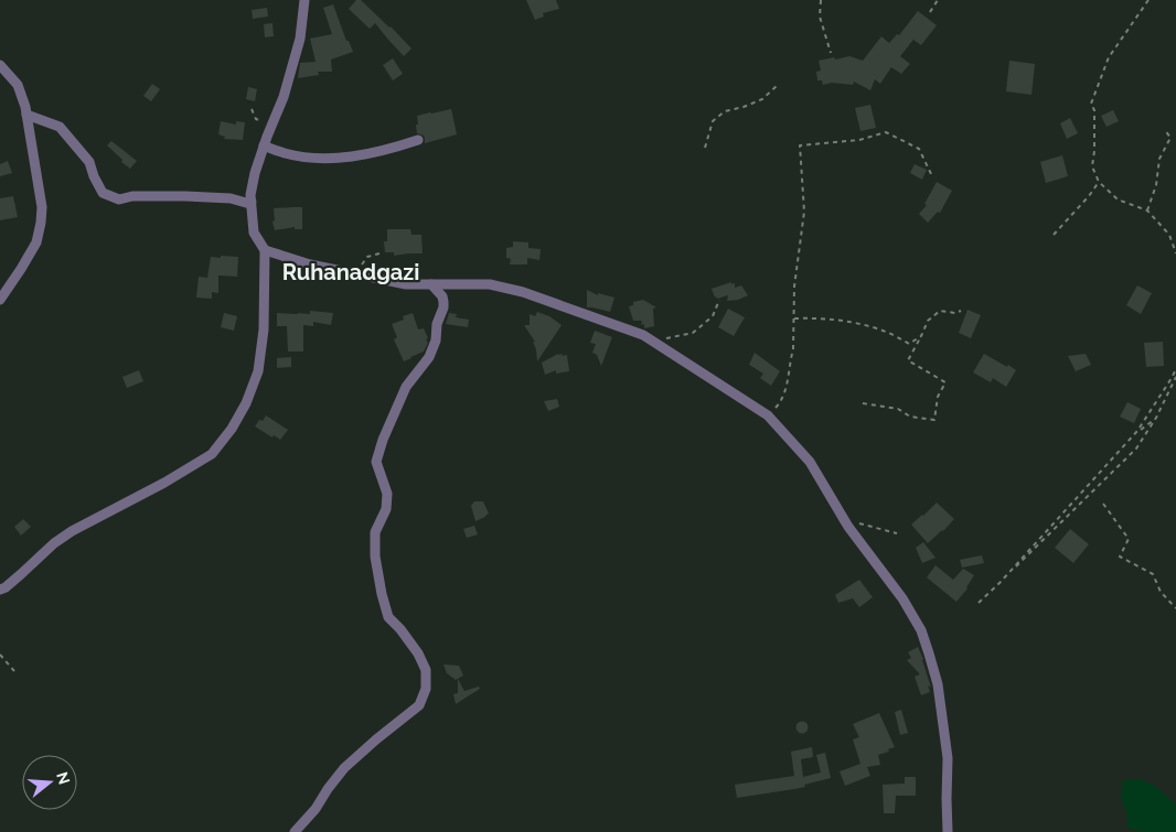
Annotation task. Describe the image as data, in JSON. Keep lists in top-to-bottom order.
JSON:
{
  "districts": ["Ruhanadgazi"],
  "north": "right"
}
